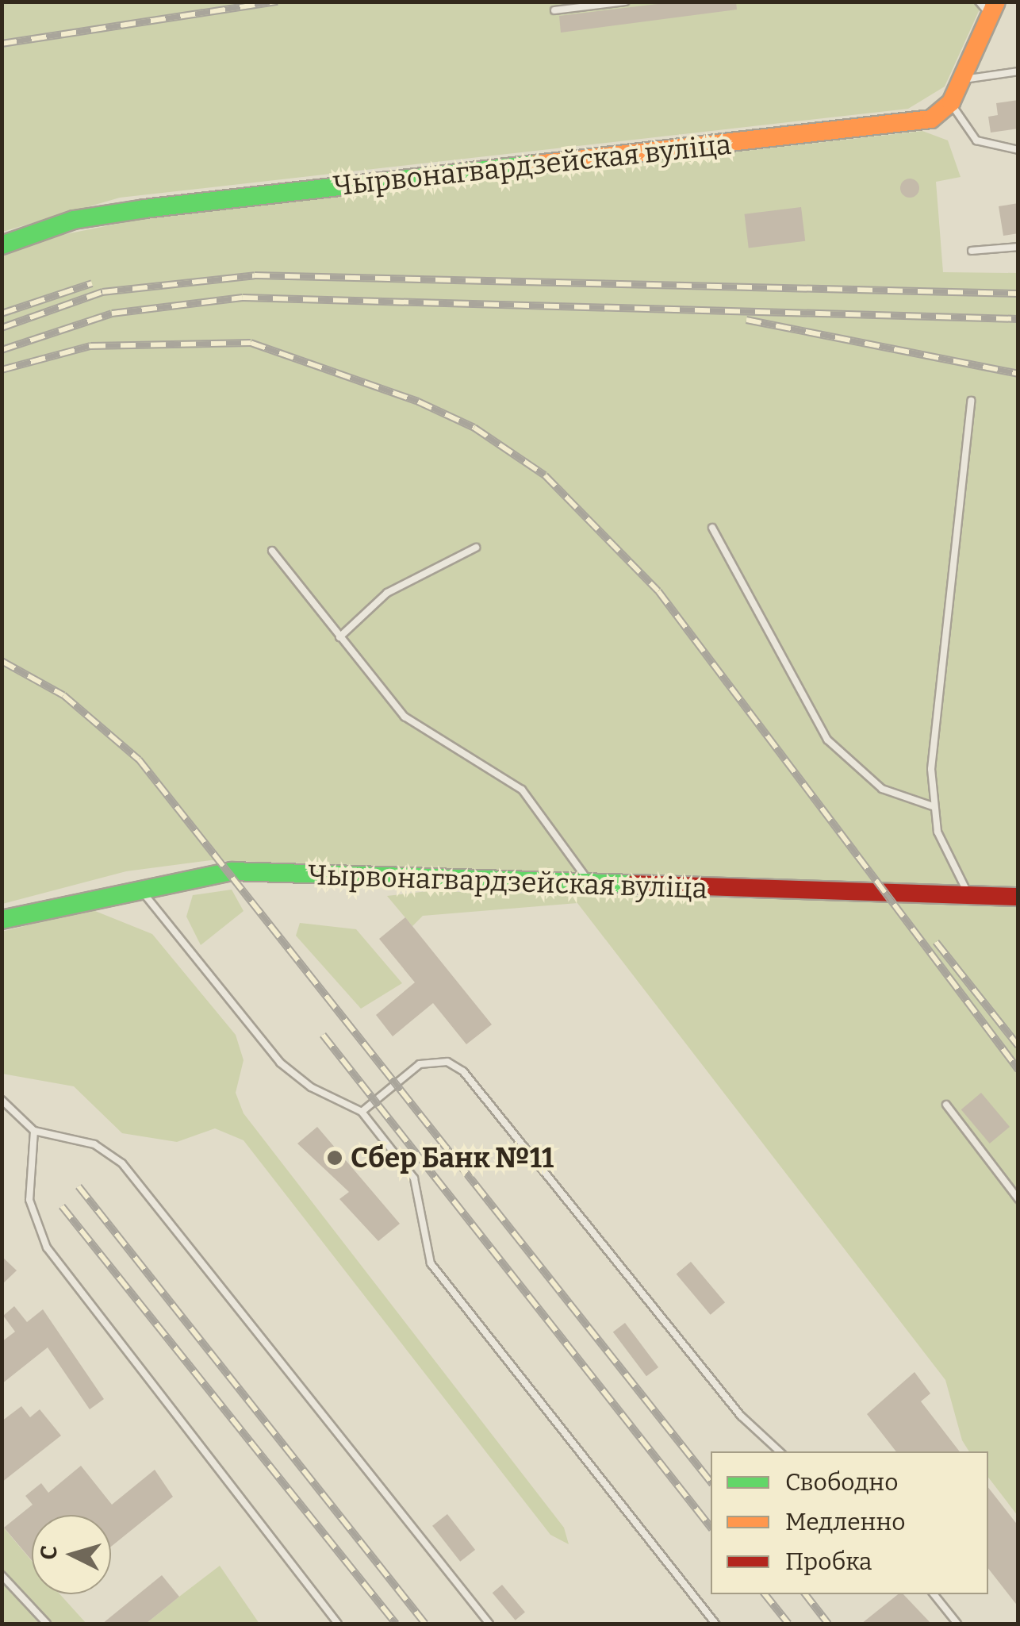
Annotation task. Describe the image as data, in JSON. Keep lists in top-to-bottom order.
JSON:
{
  "streets": {
    "street": ["Чырвонагвардзейская вуліца"]
  },
  "places": ["Сбер Банк №11"],
  "legend": ["Свободно", "Медленно", "Пробка"],
  "north": "left"
}
